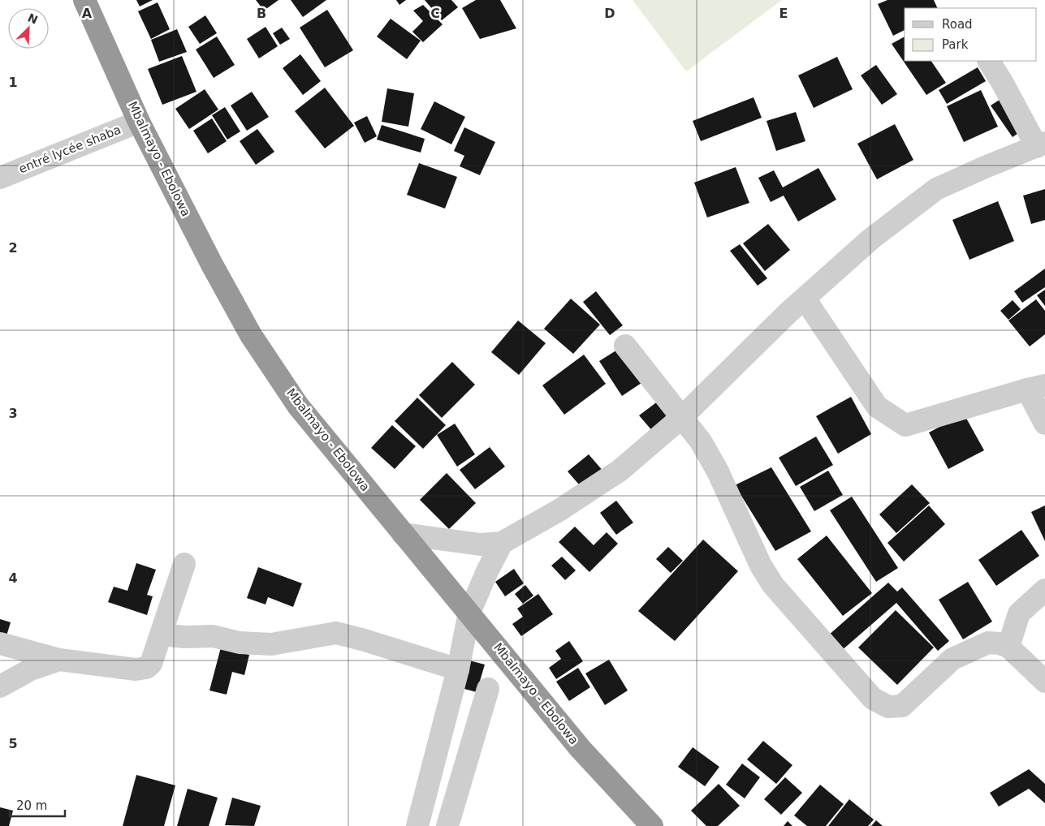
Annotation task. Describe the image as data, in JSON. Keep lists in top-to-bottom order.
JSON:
{
  "streets": {
    "highway": ["Mbalmayo - Ebolowa"],
    "street": ["entré lycée shaba"]
  },
  "crossings": [
    ["entré lycée shaba", "Mbalmayo - Ebolowa"]
  ],
  "legend": ["Road", "Park"],
  "scale_bar": "20 m",
  "north": "top right",
  "grid": {
    "columns": [
      "A",
      "B",
      "C",
      "D",
      "E"
    ],
    "rows": [
      "1",
      "2",
      "3",
      "4",
      "5"
    ]
  }
}
